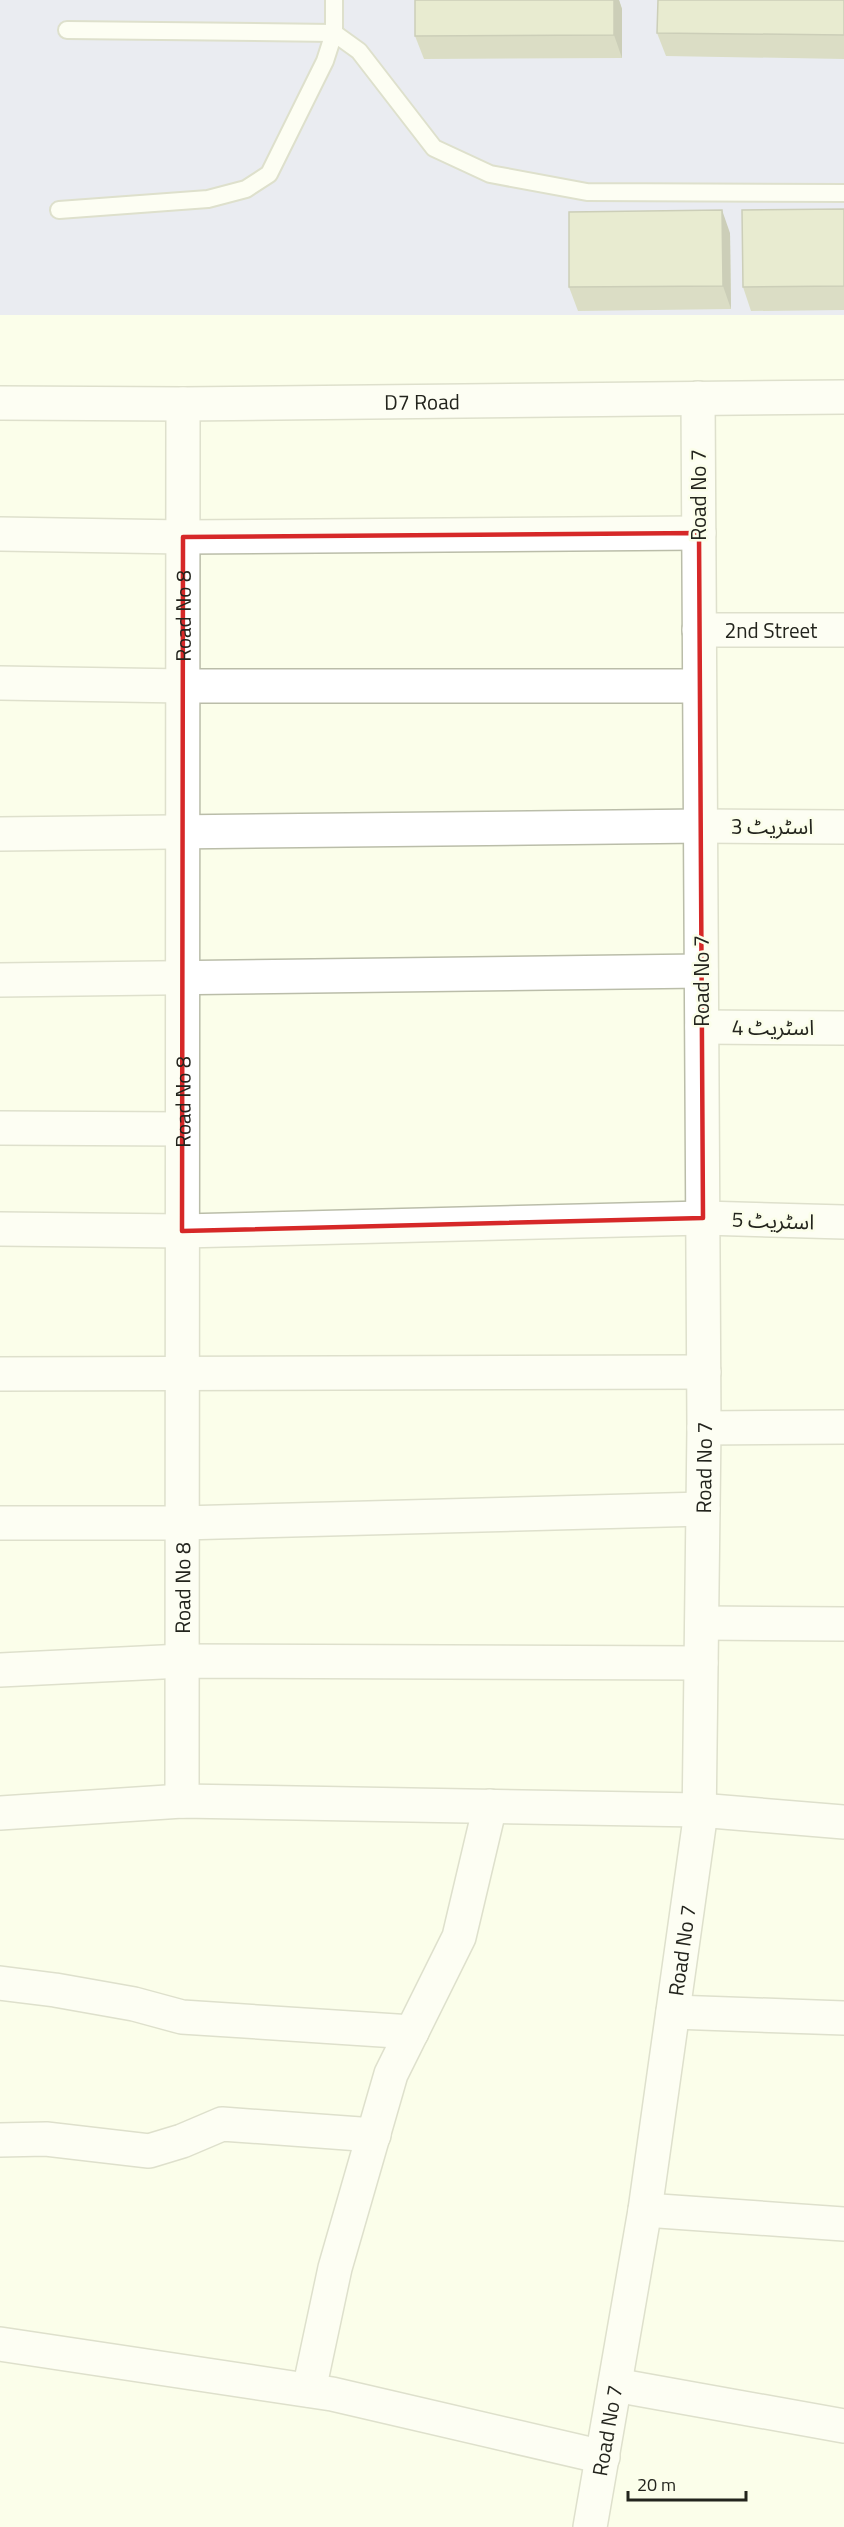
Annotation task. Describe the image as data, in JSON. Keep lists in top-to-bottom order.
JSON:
{
  "streets": {
    "street": [
      "D7 Road",
      "Road No 7",
      "Road No 8",
      "2nd Street",
      "اسٹریٹ 3",
      "اسٹریٹ 4",
      "اسٹریٹ 5"
    ]
  },
  "crossings": [
    ["D7 Road", "Road No 7"],
    ["D7 Road", "Road No 8"],
    ["Road No 7", "2nd Street"],
    ["Road No 7", "اسٹریٹ 3"],
    ["Road No 7", "اسٹریٹ 4"],
    ["Road No 7", "اسٹریٹ 5"],
    ["Road No 8", "اسٹریٹ 3"],
    ["Road No 8", "اسٹریٹ 5"]
  ],
  "scale_bar": "20 m"
}
